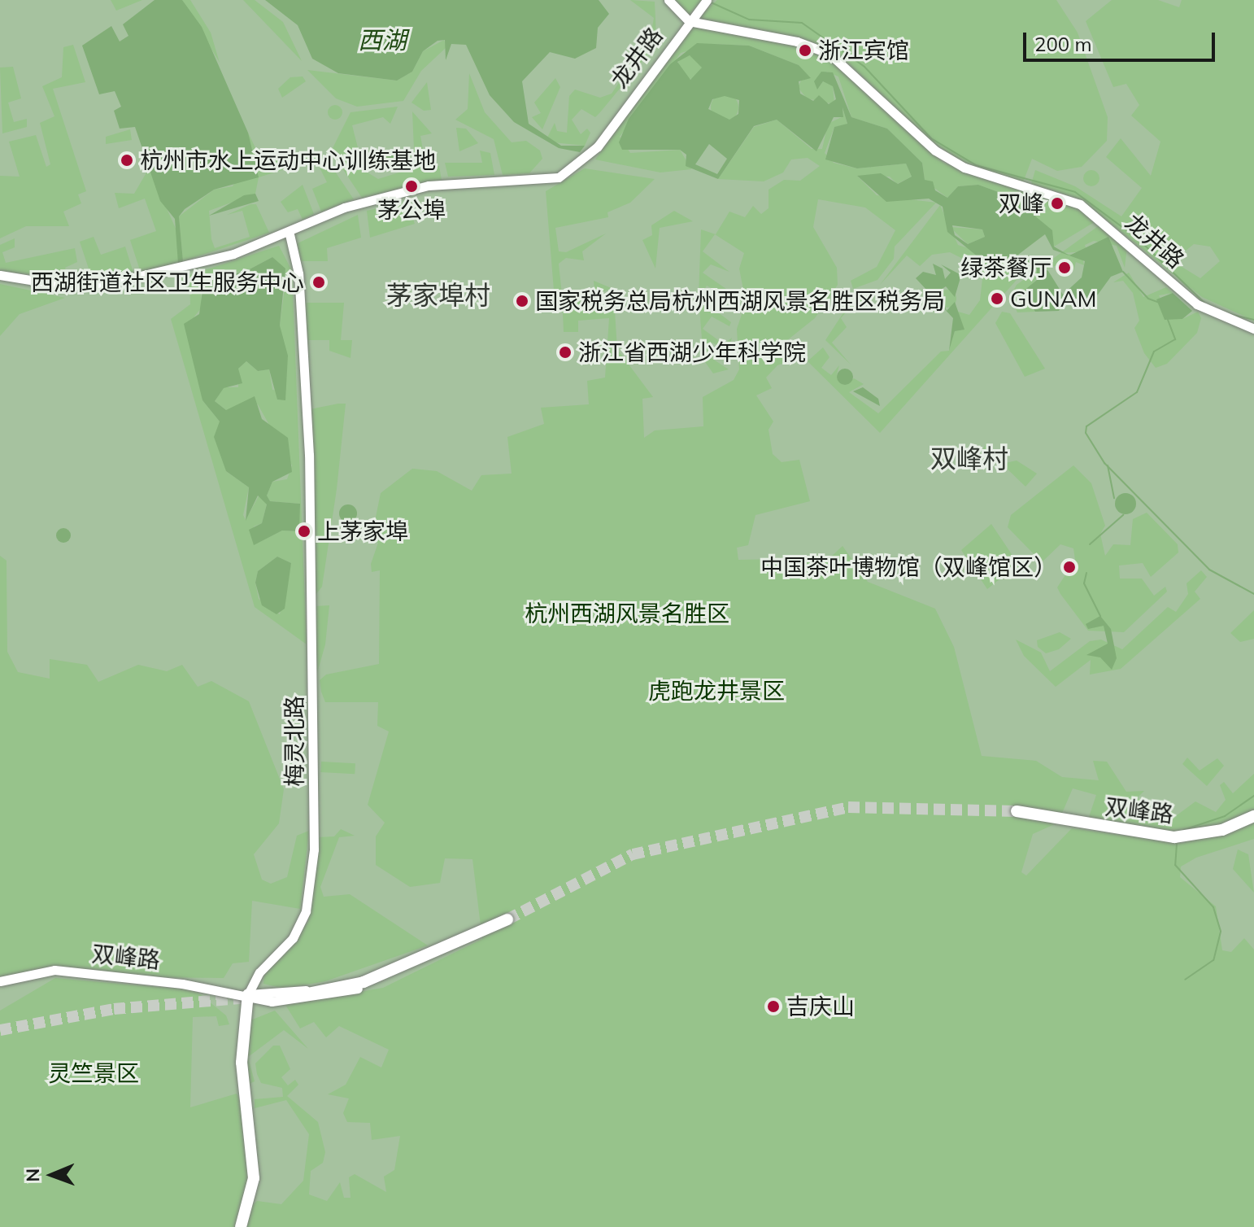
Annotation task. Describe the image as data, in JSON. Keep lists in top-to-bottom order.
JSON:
{
  "streets": {
    "main road": ["梅灵北路", "双峰路"],
    "street": ["龙井路"]
  },
  "crossings": [
    ["龙井路", "梅灵北路"],
    ["梅灵北路", "双峰路"]
  ],
  "districts": ["茅家埠村", "双峰村"],
  "water": ["西湖"],
  "parks": ["杭州西湖风景名胜区", "虎跑龙井景区", "灵竺景区"],
  "places": [
    "浙江宾馆",
    "杭州市水上运动中心训练基地",
    "茅公埠",
    "双峰",
    "绿茶餐厅",
    "西湖街道社区卫生服务中心",
    "GUNAM",
    "国家税务总局杭州西湖风景名胜区税务局",
    "浙江省西湖少年科学院",
    "上茅家埠",
    "中国茶叶博物馆（双峰馆区）",
    "吉庆山"
  ],
  "scale_bar": "200 m",
  "north": "left"
}
